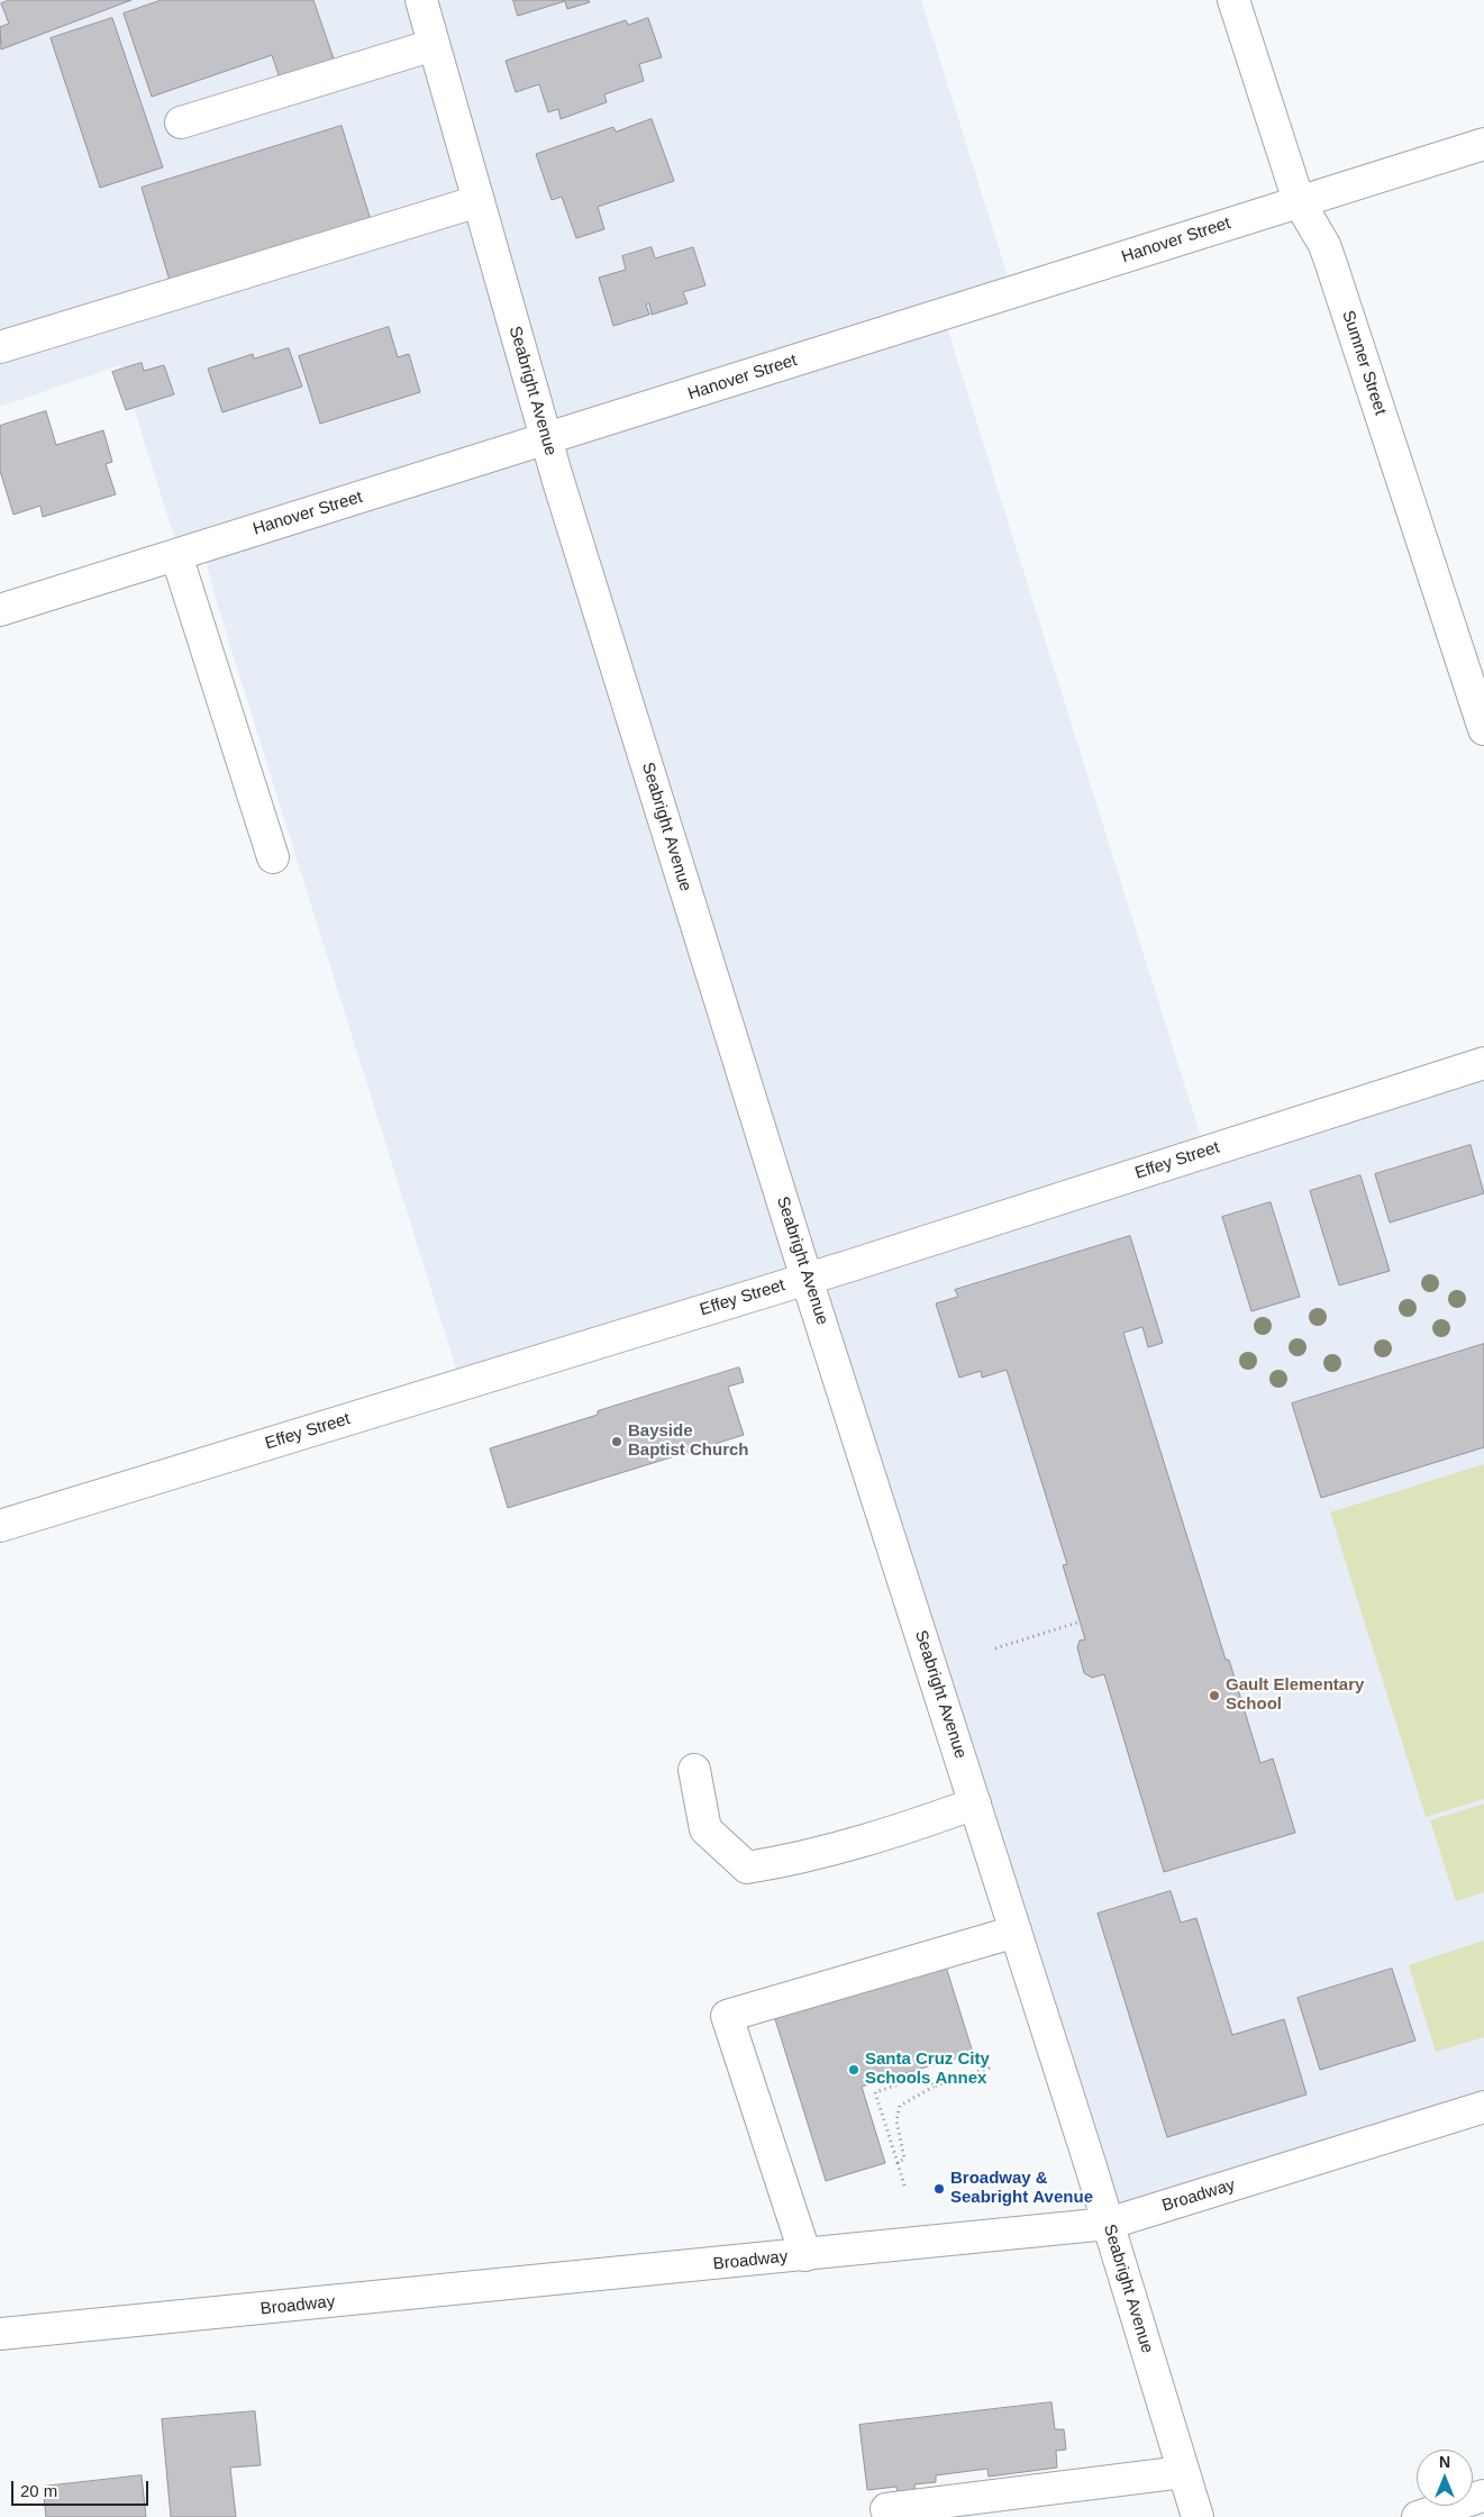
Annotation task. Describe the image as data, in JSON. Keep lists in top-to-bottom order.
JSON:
{
  "streets": {
    "main road": [
      "Hanover Street",
      "Sumner Street",
      "Seabright Avenue",
      "Effey Street",
      "Broadway"
    ]
  },
  "crossings": [
    ["Hanover Street", "Sumner Street"],
    ["Hanover Street", "Seabright Avenue"],
    ["Seabright Avenue", "Effey Street"],
    ["Seabright Avenue", "Broadway"]
  ],
  "places": [
    "Bayside Baptist Church",
    "Gault Elementary School",
    "Santa Cruz City Schools Annex",
    "Broadway & Seabright Avenue"
  ],
  "scale_bar": "20 m",
  "north": "top"
}
